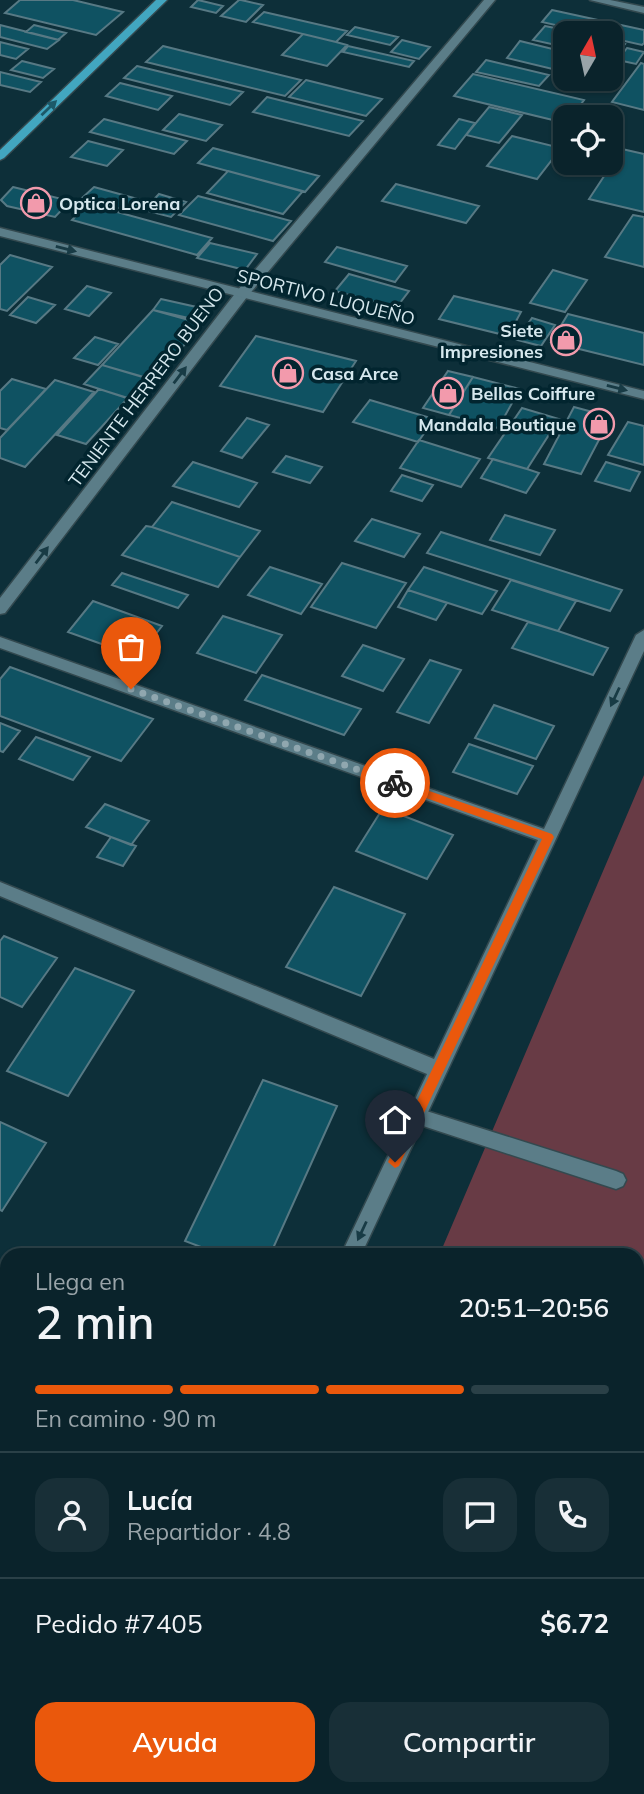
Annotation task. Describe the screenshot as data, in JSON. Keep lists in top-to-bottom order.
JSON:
{
  "streets": {
    "street": ["SPORTIVO LUQUEÑO", "TENIENTE HERRERO BUENO"]
  },
  "crossings": [
    ["SPORTIVO LUQUEÑO", "TENIENTE HERRERO BUENO"]
  ],
  "one_way": ["SPORTIVO LUQUEÑO", "TENIENTE HERRERO BUENO"],
  "places": {
    "shop": [
      "Optica Lorena",
      "Siete Impresiones",
      "Casa Arce",
      "Bellas Coiffure",
      "Mandala Boutique"
    ]
  },
  "north": "top",
  "page": {
    "heading": ["2 min", "Llega en", "20:51–20:56"],
    "panel": [
      "Lucía",
      "Repartidor · 4.8",
      "Pedido #7405",
      "$6.72"
    ],
    "bar": "En camino · 90 m",
    "buttons": ["Ayuda", "Compartir"]
  }
}
